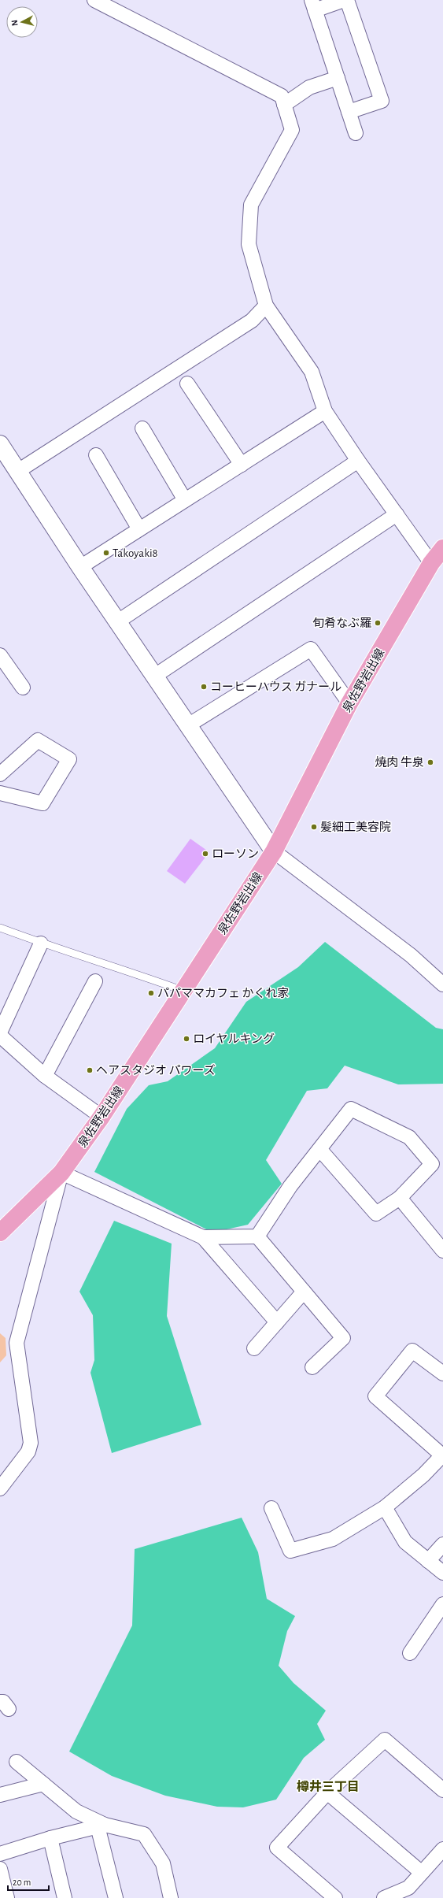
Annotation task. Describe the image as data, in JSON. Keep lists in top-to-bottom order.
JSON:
{
  "streets": {
    "main road": ["泉佐野岩出線"]
  },
  "districts": ["樽井三丁目"],
  "places": [
    "Takoyaki8",
    "旬肴なぶ羅",
    "コーヒーハウス ガナール",
    "焼肉 牛泉",
    "髪細工美容院",
    "ローソン",
    "パパママカフェ かくれ家",
    "ロイヤルキング",
    "ヘアスタジオ パワーズ"
  ],
  "scale_bar": "20 m",
  "north": "left"
}
